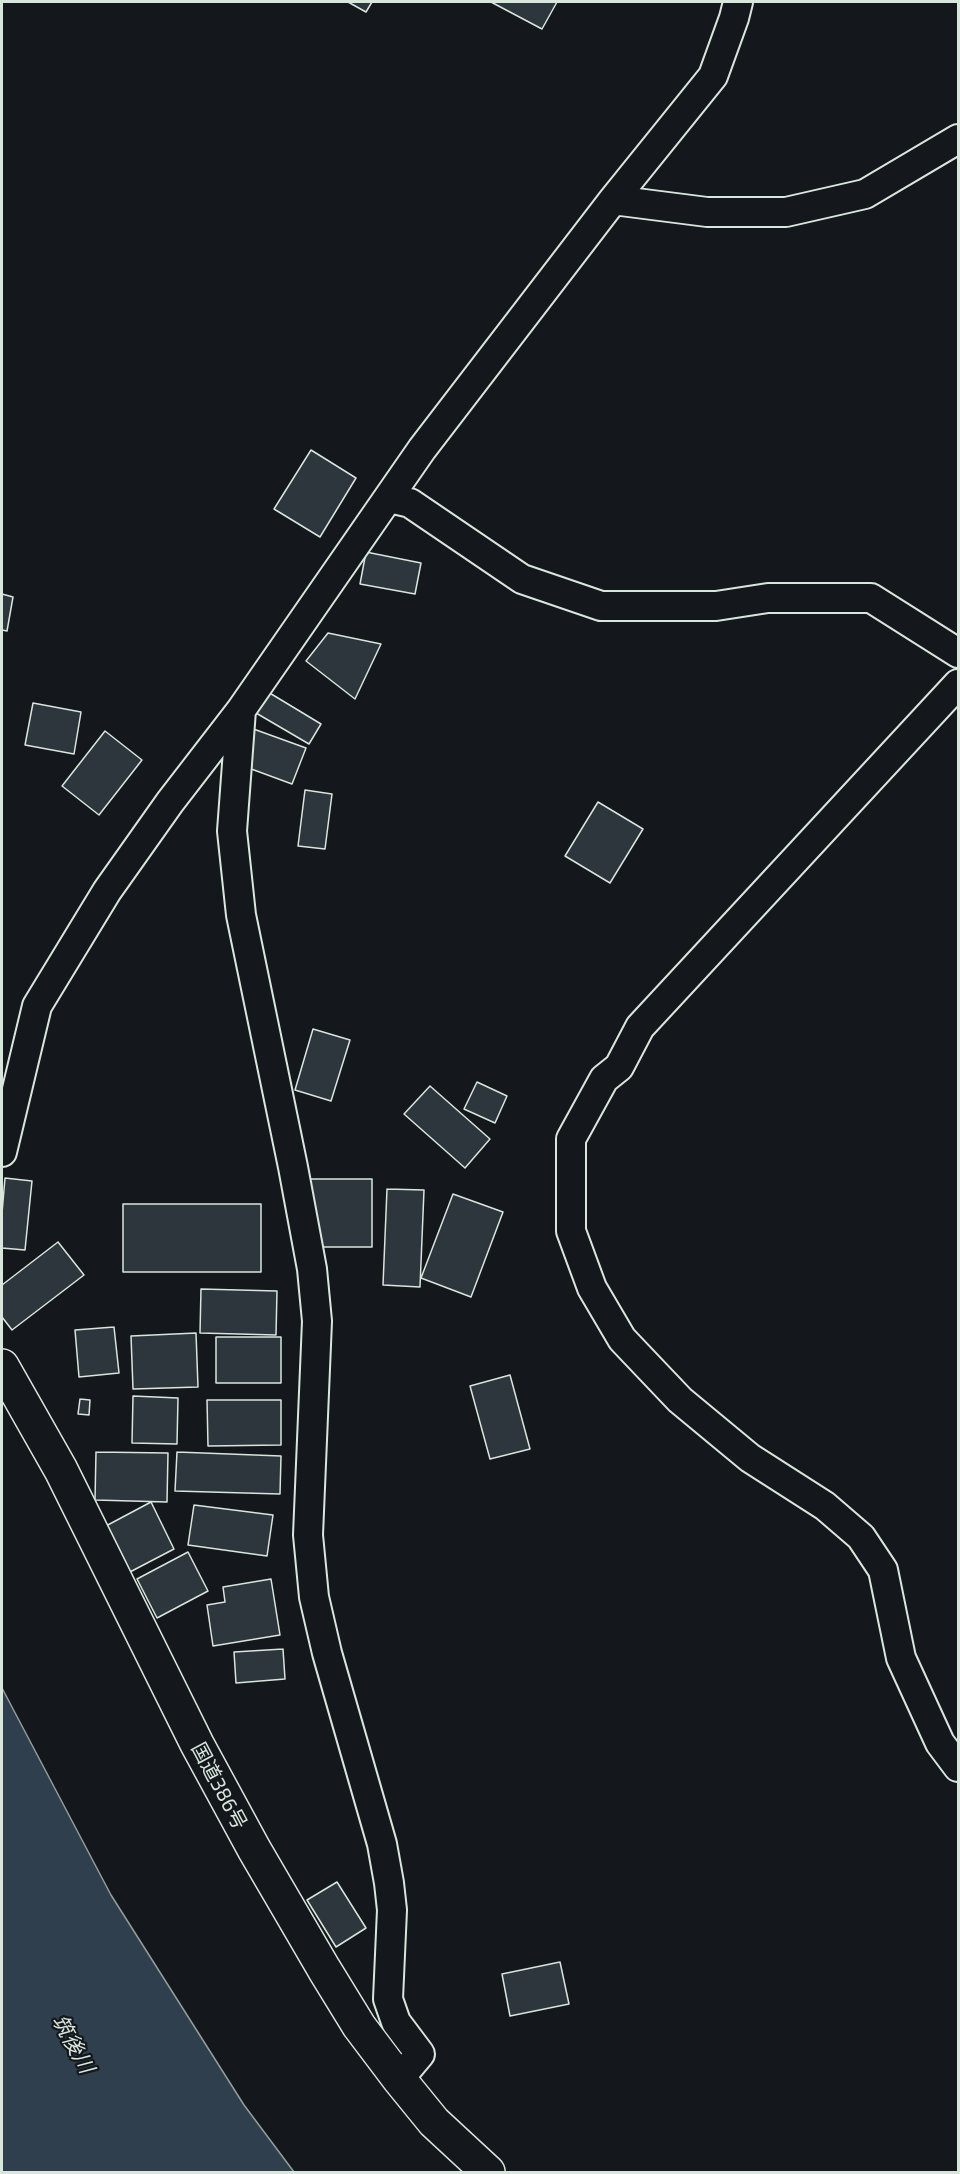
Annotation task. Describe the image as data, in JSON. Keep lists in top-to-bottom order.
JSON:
{
  "streets": {
    "highway": ["国道386号"]
  },
  "water": ["筑後川"]
}
